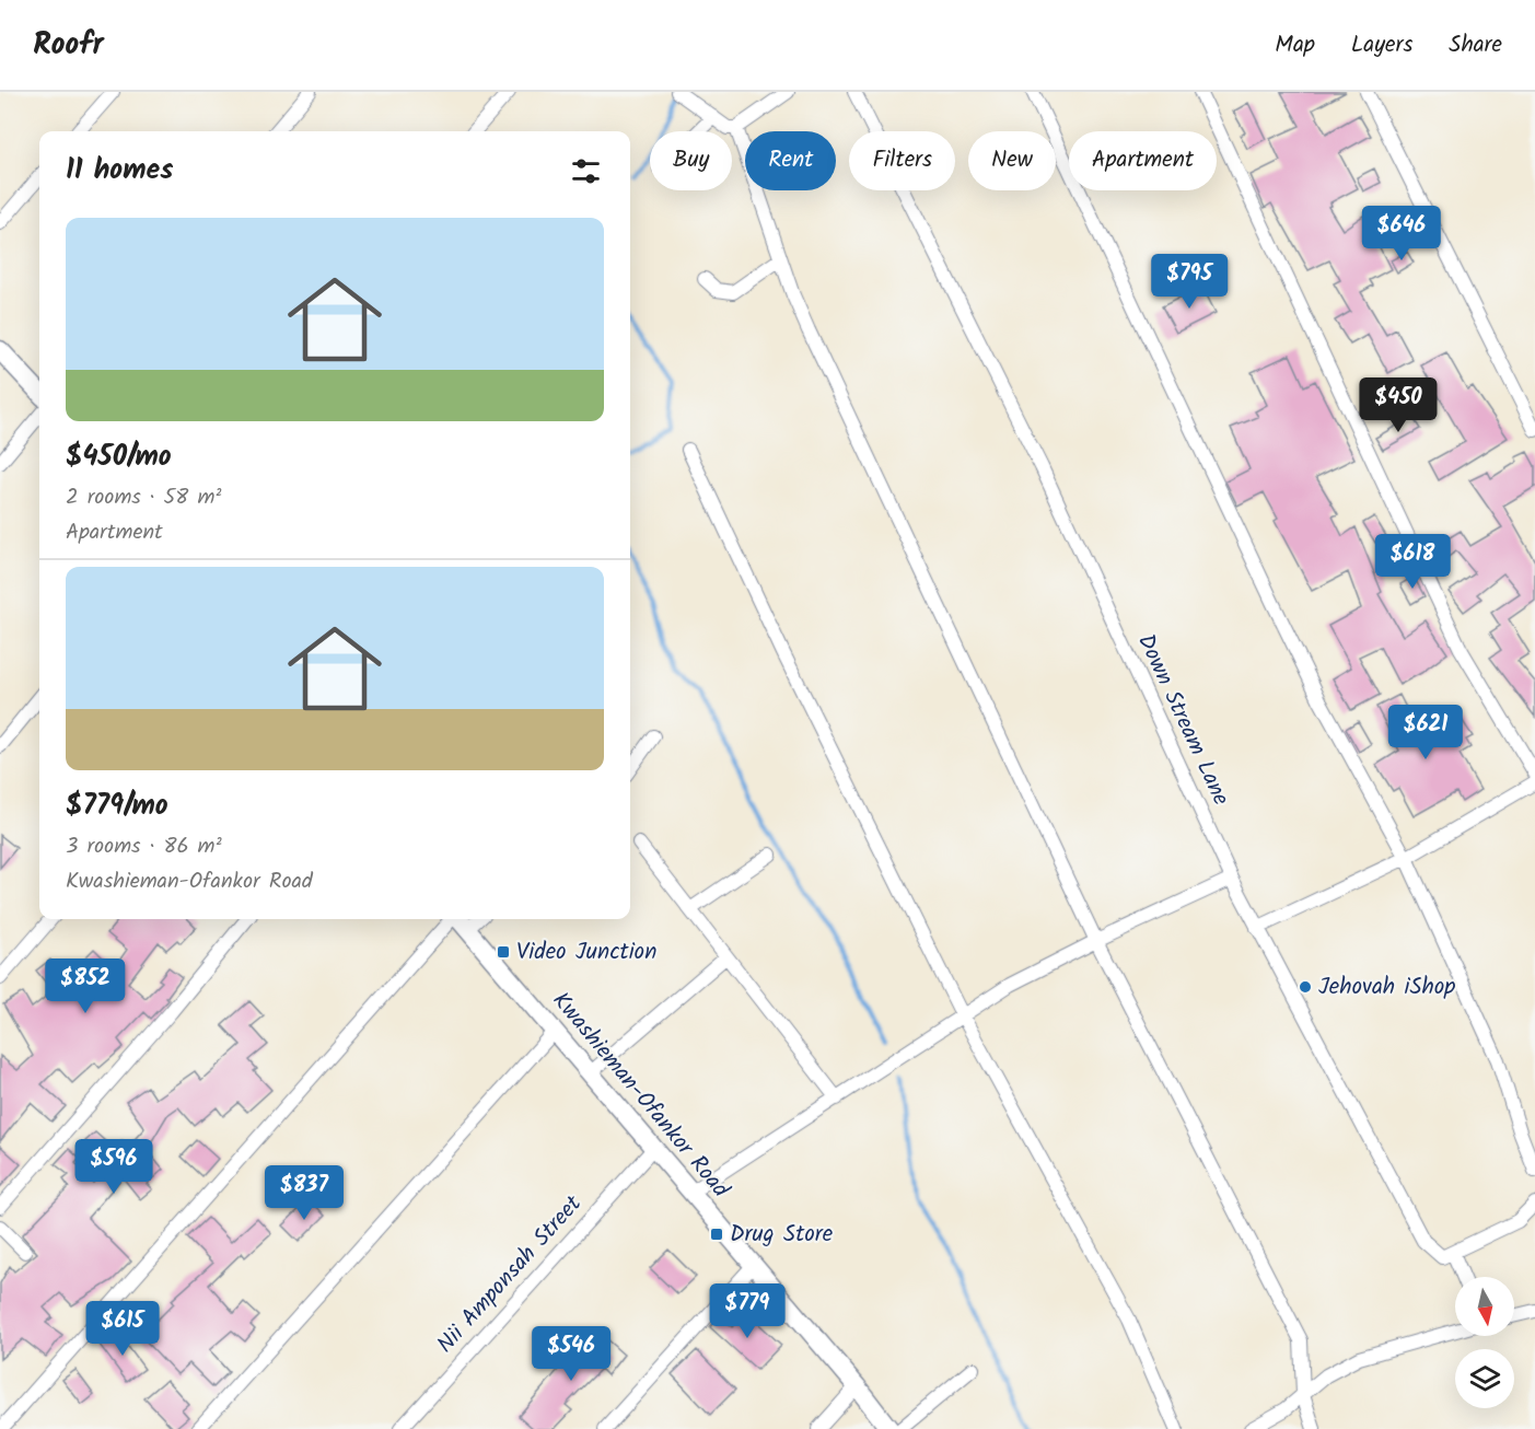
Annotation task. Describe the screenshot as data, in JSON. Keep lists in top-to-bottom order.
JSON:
{
  "streets": {
    "main road": ["Kwashieman-Ofankor Road"],
    "street": ["Down Stream Lane", "Nii Amponsah Street"]
  },
  "crossings": [
    ["Kwashieman-Ofankor Road", "Nii Amponsah Street"]
  ],
  "places": {
    "transit": ["Video Junction", "Drug Store"],
    "other": ["Jehovah iShop"]
  },
  "north": "bottom",
  "page": {
    "header": "Roofr",
    "nav": ["Map", "Layers", "Share"],
    "chip": [
      "Buy",
      "Rent",
      "Filters",
      "New",
      "Apartment"
    ],
    "heading": "11 homes",
    "price": [
      "$646",
      "$795",
      "$450",
      "$618",
      "$621",
      "$852",
      "$596",
      "$837",
      "$779",
      "$615",
      "$546"
    ],
    "list": [
      {
        "name": "$450/mo",
        "note": "2 rooms · 58 m² · Apartment"
      },
      {
        "name": "$779/mo",
        "note": "3 rooms · 86 m² · Kwashieman-Ofankor Road"
      }
    ]
  }
}
